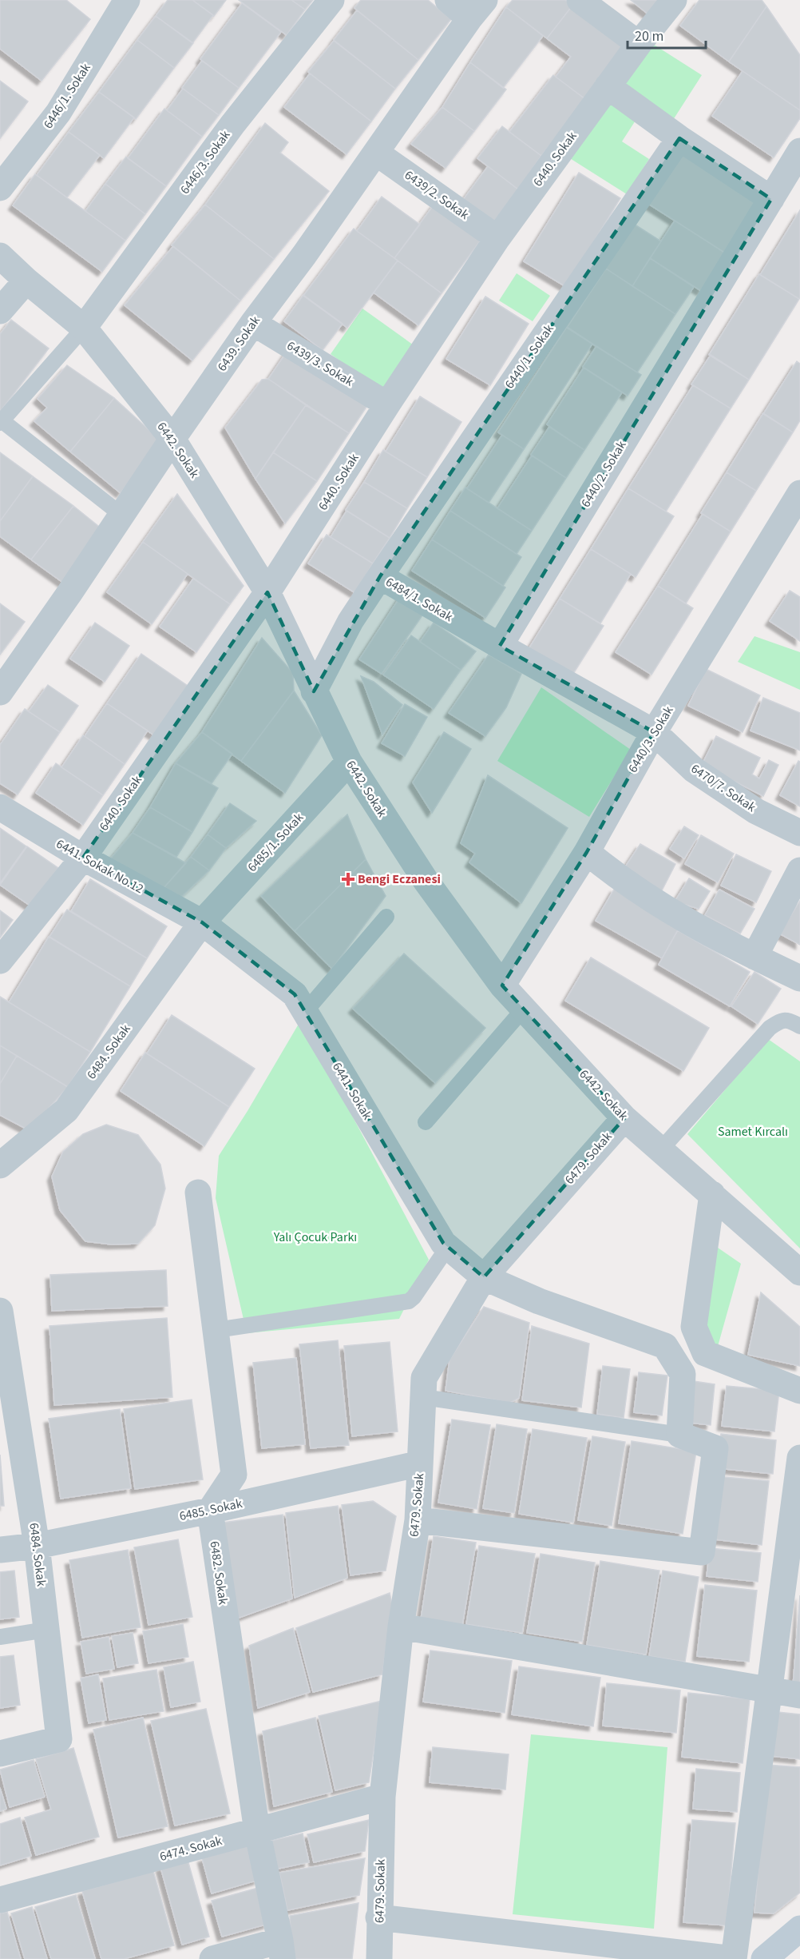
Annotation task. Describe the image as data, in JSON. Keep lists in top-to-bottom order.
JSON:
{
  "streets": {
    "street": [
      "6446/1. Sokak",
      "6440. Sokak",
      "6446/3. Sokak",
      "6439/2. Sokak",
      "6439. Sokak",
      "6440/1. Sokak",
      "6439/3. Sokak",
      "6442. Sokak",
      "6440/2. Sokak",
      "6484/1. Sokak",
      "6440/3. Sokak",
      "6470/7. Sokak",
      "6485/1. Sokak",
      "6441. Sokak No.12",
      "6484. Sokak",
      "6441. Sokak",
      "6479. Sokak",
      "6485. Sokak",
      "6482. Sokak",
      "6474. Sokak"
    ]
  },
  "crossings": [
    ["6440. Sokak", "6439/2. Sokak"],
    ["6440. Sokak", "6439/3. Sokak"],
    ["6440. Sokak", "6442. Sokak"],
    ["6440. Sokak", "6441. Sokak No.12"],
    ["6446/3. Sokak", "6442. Sokak"],
    ["6439/2. Sokak", "6439. Sokak"],
    ["6439. Sokak", "6439/3. Sokak"],
    ["6439. Sokak", "6442. Sokak"],
    ["6440/1. Sokak", "6484/1. Sokak"],
    ["6442. Sokak", "6484/1. Sokak"],
    ["6442. Sokak", "6440/3. Sokak"],
    ["6442. Sokak", "6485/1. Sokak"],
    ["6442. Sokak", "6479. Sokak"],
    ["6440/2. Sokak", "6484/1. Sokak"],
    ["6440/3. Sokak", "6470/7. Sokak"],
    ["6485/1. Sokak", "6441. Sokak No.12"],
    ["6485/1. Sokak", "6484. Sokak"],
    ["6485/1. Sokak", "6441. Sokak"],
    ["6441. Sokak No.12", "6484. Sokak"],
    ["6441. Sokak No.12", "6441. Sokak"],
    ["6484. Sokak", "6441. Sokak"],
    ["6484. Sokak", "6485. Sokak"],
    ["6441. Sokak", "6479. Sokak"],
    ["6479. Sokak", "6485. Sokak"],
    ["6479. Sokak", "6474. Sokak"],
    ["6485. Sokak", "6482. Sokak"],
    ["6482. Sokak", "6474. Sokak"]
  ],
  "parks": ["Samet Kırcalı", "Yalı Çocuk Parkı"],
  "places": {
    "health": ["Bengi Eczanesi"]
  },
  "scale_bar": "20 m"
}
